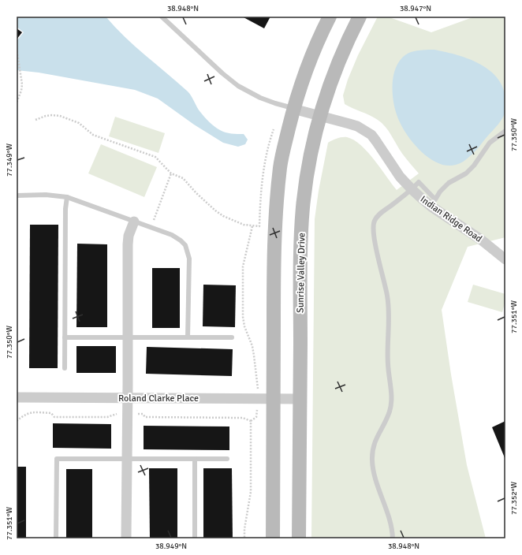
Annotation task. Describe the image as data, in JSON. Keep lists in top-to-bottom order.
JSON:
{
  "streets": {
    "main road": ["Sunrise Valley Drive"],
    "street": ["Indian Ridge Road", "Roland Clarke Place"]
  },
  "crossings": [
    ["Indian Ridge Road", "Sunrise Valley Drive"],
    ["Sunrise Valley Drive", "Roland Clarke Place"]
  ],
  "coordinates": [
    "38.948°N",
    "38.947°N",
    "77.350°W",
    "77.349°W",
    "77.351°W",
    "77.352°W",
    "38.949°N"
  ]
}
